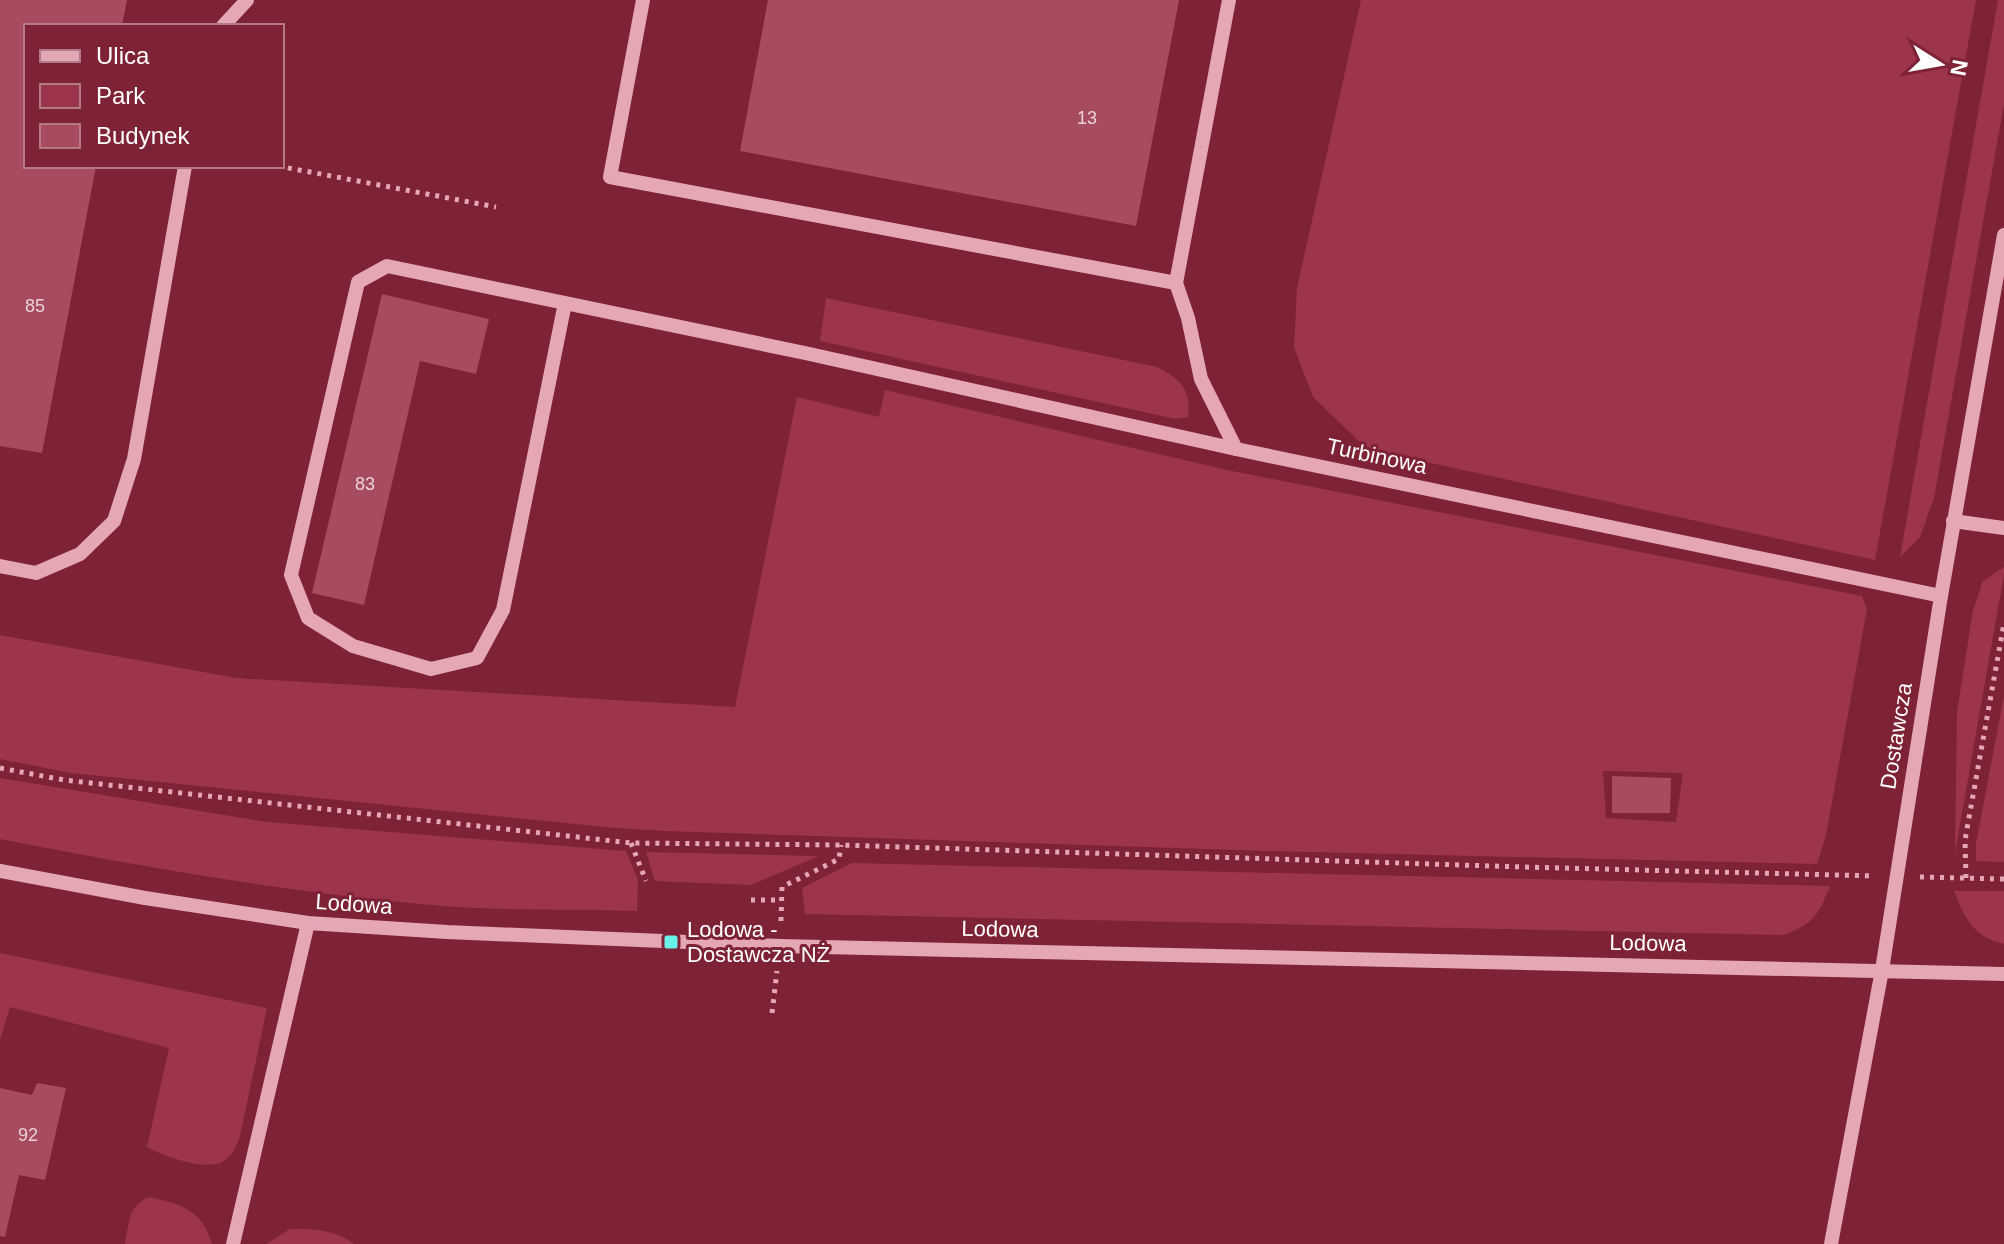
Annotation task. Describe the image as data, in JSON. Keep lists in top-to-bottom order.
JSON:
{
  "streets": {
    "street": ["Turbinowa", "Dostawcza", "Lodowa"]
  },
  "crossings": [
    ["Turbinowa", "Dostawcza"],
    ["Dostawcza", "Lodowa"]
  ],
  "places": {
    "transit": ["Lodowa - Dostawcza NŻ"]
  },
  "house_numbers": [
    "13",
    "85",
    "83",
    "92"
  ],
  "legend": ["Ulica", "Park", "Budynek"],
  "north": "right"
}
